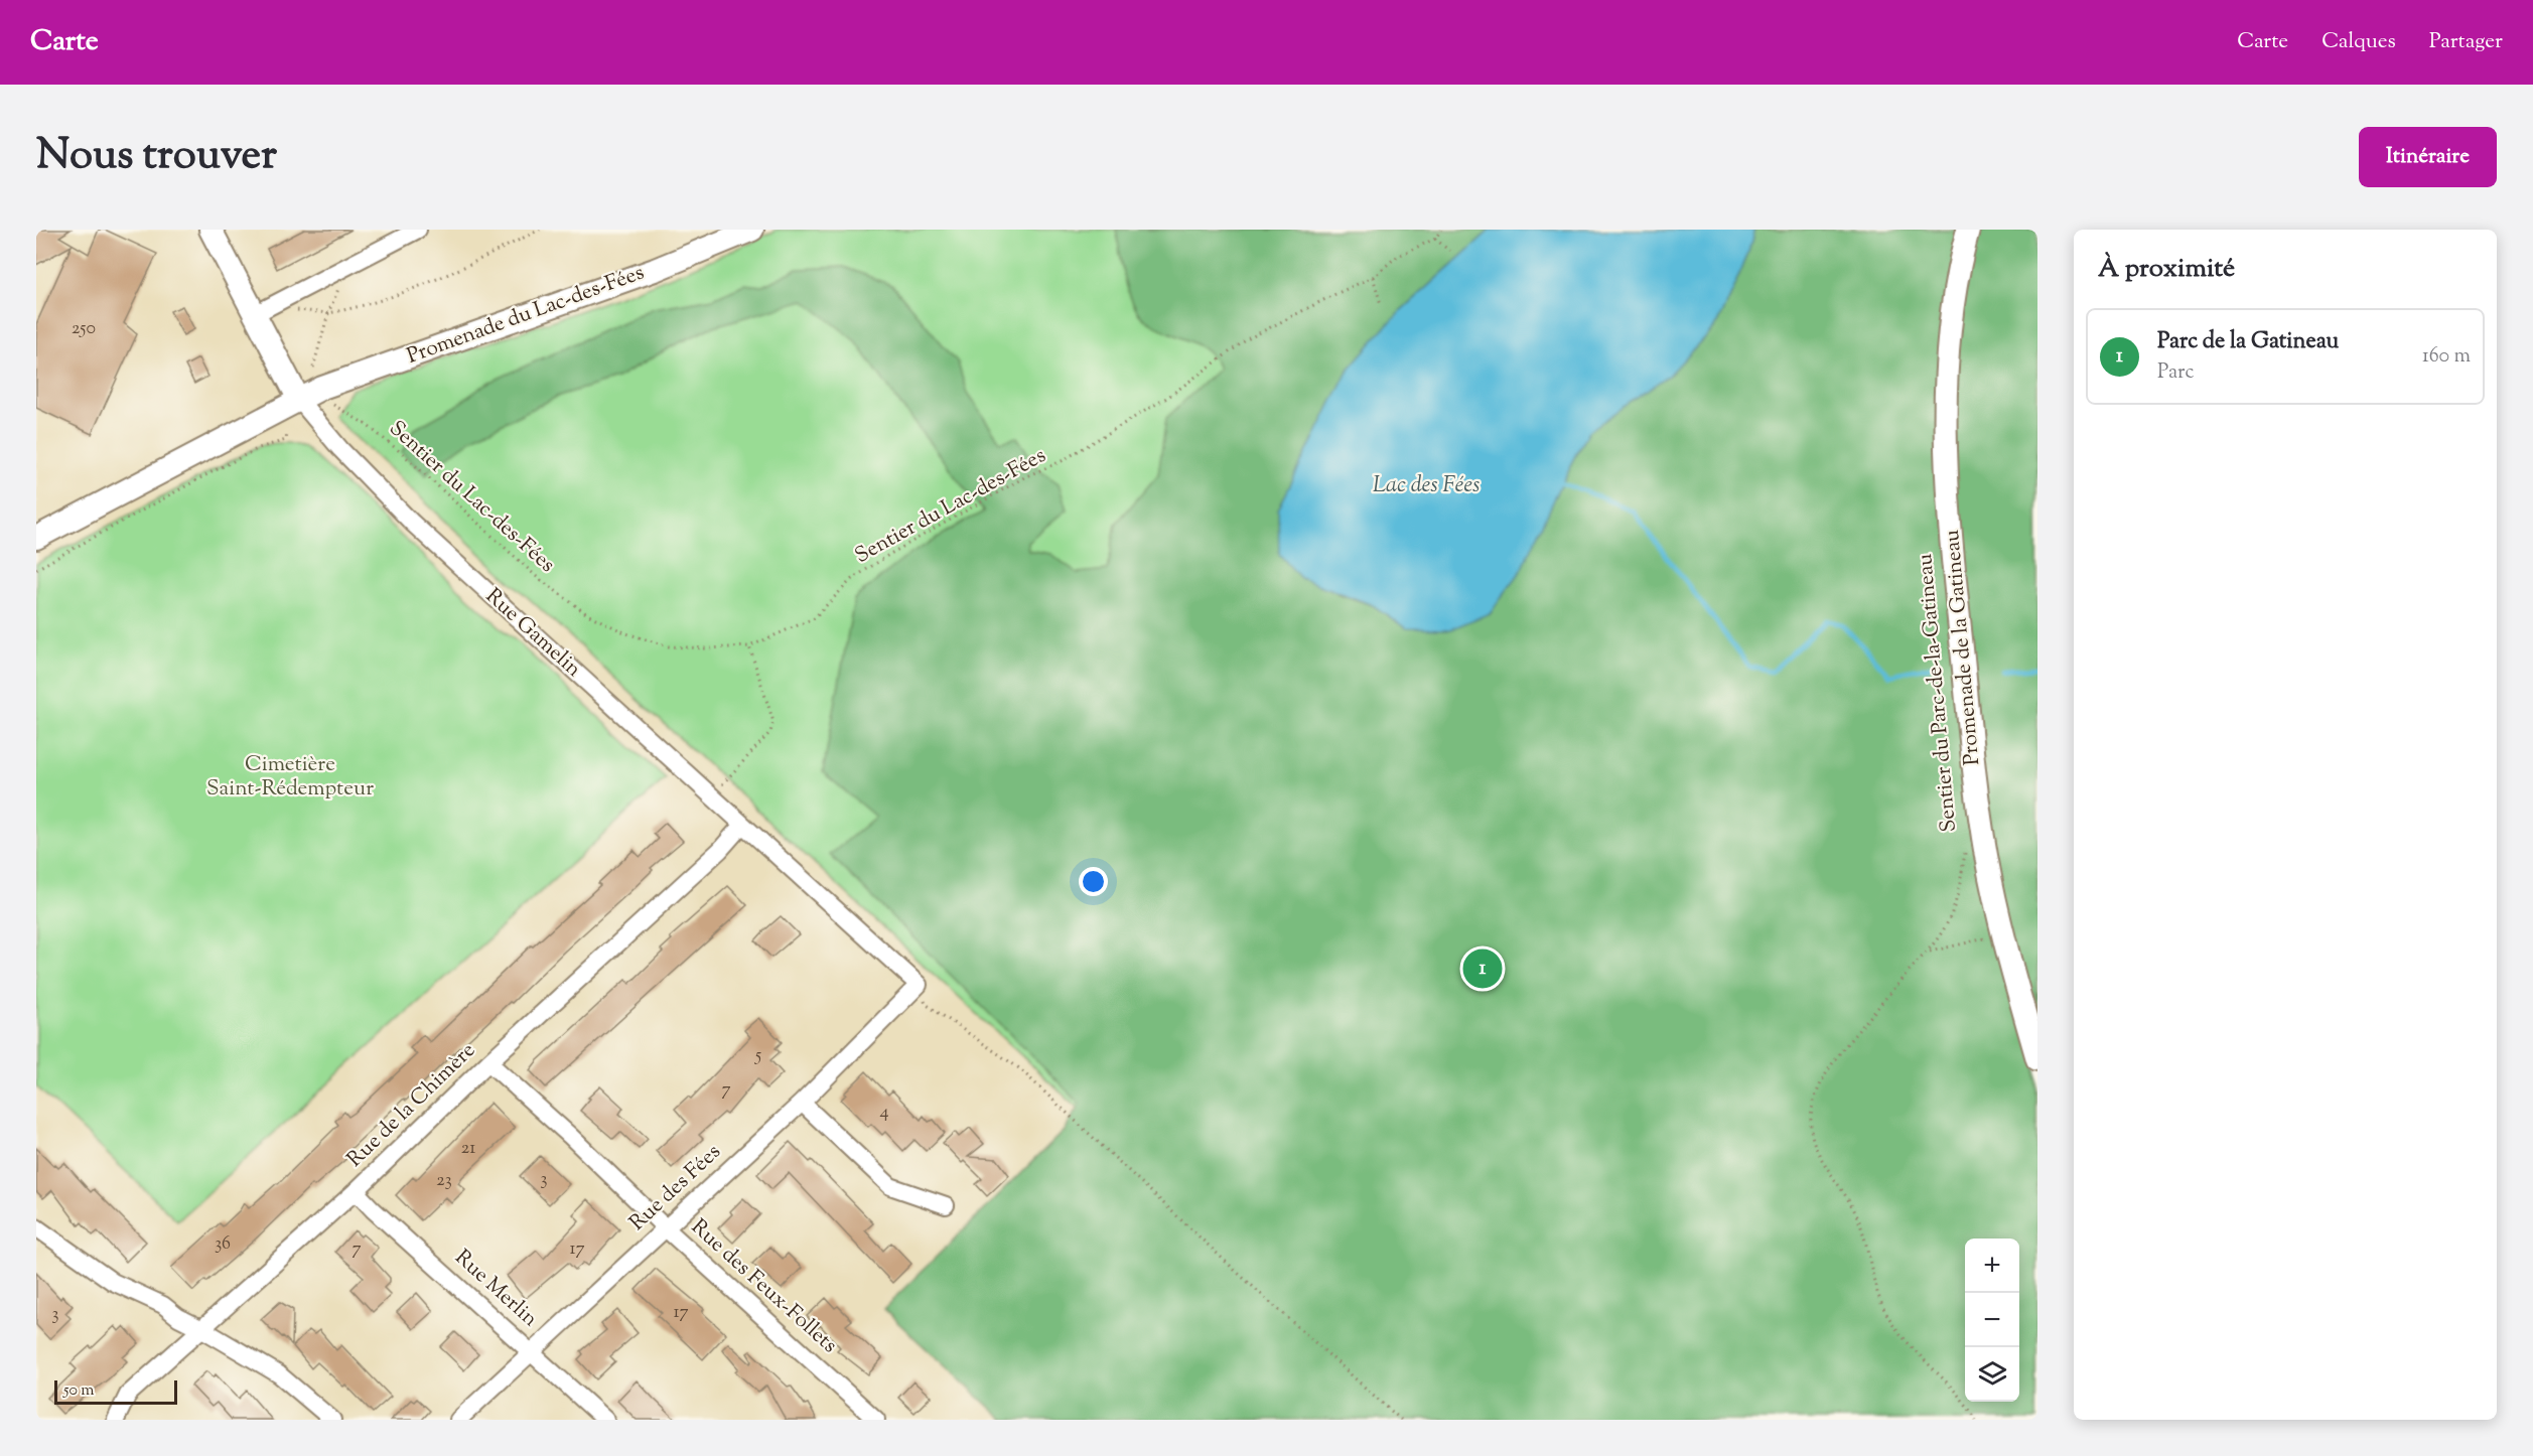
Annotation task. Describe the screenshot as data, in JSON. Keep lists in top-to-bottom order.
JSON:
{
  "streets": {
    "street": [
      "Promenade du Lac-des-Fées",
      "Rue Gamelin",
      "Promenade de la Gatineau",
      "Rue de la Chimère",
      "Rue des Fées",
      "Rue des Feux-Follets",
      "Rue Merlin"
    ],
    "path": ["Sentier du Lac-des-Fées", "Sentier du Parc-de-la-Gatineau"]
  },
  "crossings": [
    ["Promenade du Lac-des-Fées", "Rue Gamelin"],
    ["Rue Gamelin", "Rue de la Chimère"],
    ["Rue Gamelin", "Rue des Fées"],
    ["Rue de la Chimère", "Rue des Feux-Follets"],
    ["Rue de la Chimère", "Rue Merlin"],
    ["Rue des Fées", "Rue des Feux-Follets"],
    ["Rue des Fées", "Rue Merlin"]
  ],
  "water": ["Lac des Fées"],
  "parks": ["Cimetière Saint-Rédempteur"],
  "house_numbers": [
    "250",
    "5",
    "7",
    "4",
    "21",
    "3",
    "23",
    "36",
    "7",
    "17",
    "17",
    "3"
  ],
  "scale_bar": "50 m",
  "page": {
    "header": "Carte",
    "nav": ["Carte", "Calques", "Partager"],
    "title": "Nous trouver",
    "buttons": "Itinéraire",
    "heading": "À proximité",
    "list": [
      {
        "mark": "1",
        "name": "Parc de la Gatineau",
        "note": "Parc",
        "value": "160 m"
      }
    ],
    "pins": "1",
    "map_buttons": ["+", "−"],
    "scale": "50 m"
  }
}
